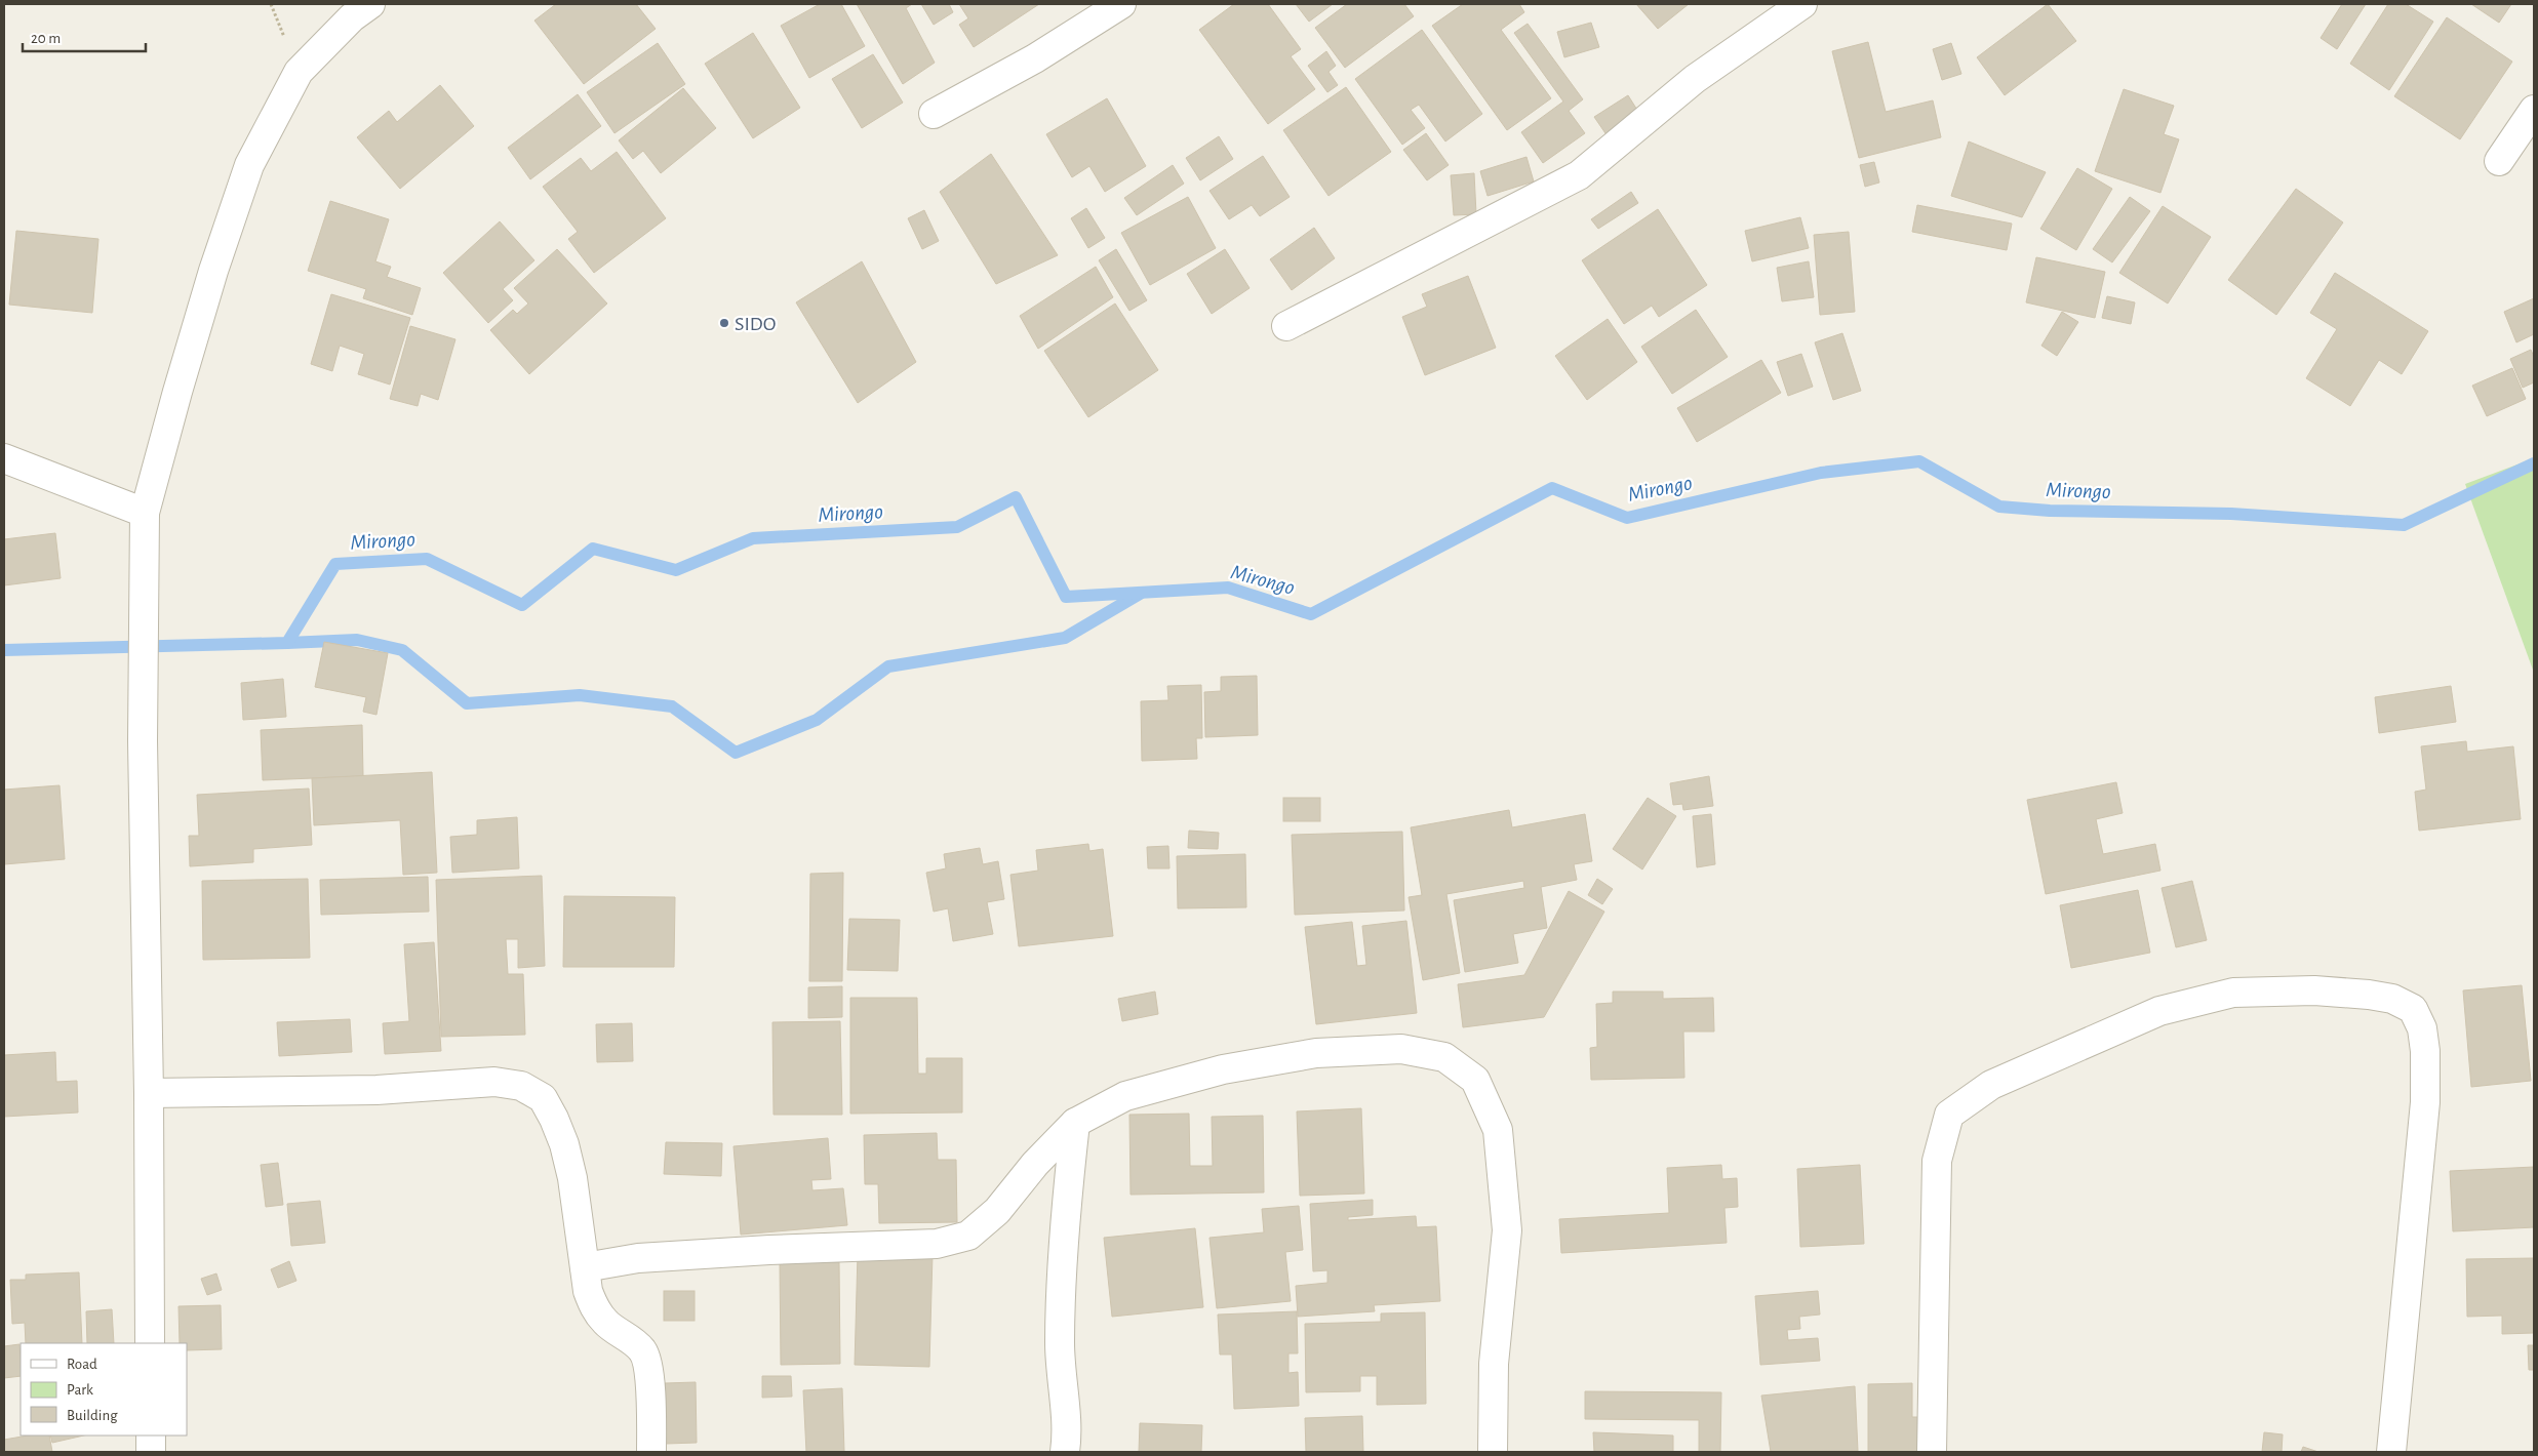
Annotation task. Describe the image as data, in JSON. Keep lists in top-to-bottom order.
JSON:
{
  "water": ["Mirongo"],
  "places": ["SIDO"],
  "legend": ["Road", "Park", "Building"],
  "scale_bar": "20 m"
}
